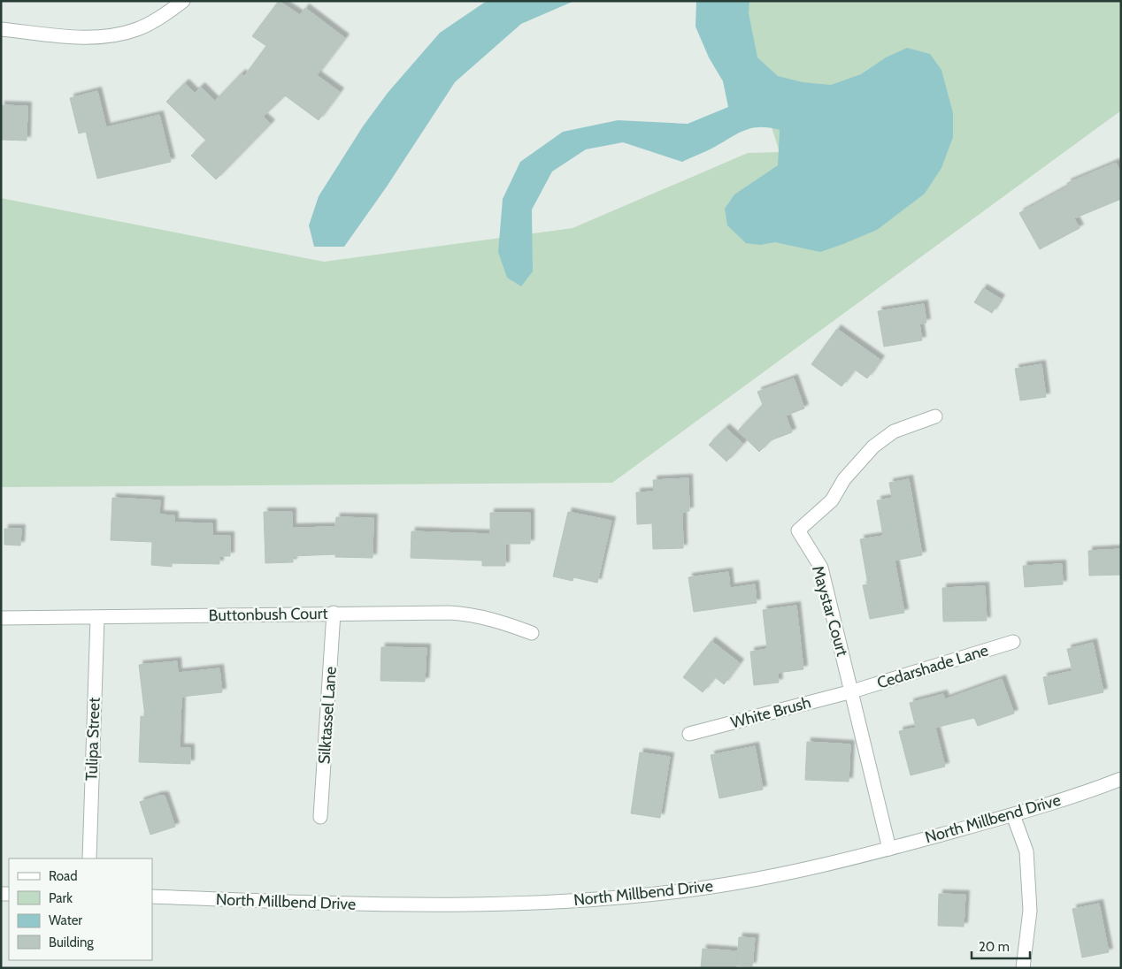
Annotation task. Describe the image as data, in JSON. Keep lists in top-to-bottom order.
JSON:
{
  "streets": {
    "street": [
      "Maystar Court",
      "Buttonbush Court",
      "Cedarshade Lane",
      "White Brush",
      "Silktassel Lane",
      "Tulipa Street",
      "North Millbend Drive"
    ]
  },
  "crossings": [
    ["Maystar Court", "Cedarshade Lane"],
    ["Maystar Court", "White Brush"],
    ["Maystar Court", "North Millbend Drive"],
    ["Buttonbush Court", "Silktassel Lane"],
    ["Buttonbush Court", "Tulipa Street"],
    ["Cedarshade Lane", "White Brush"]
  ],
  "legend": [
    "Road",
    "Park",
    "Water",
    "Building"
  ],
  "scale_bar": "20 m"
}
